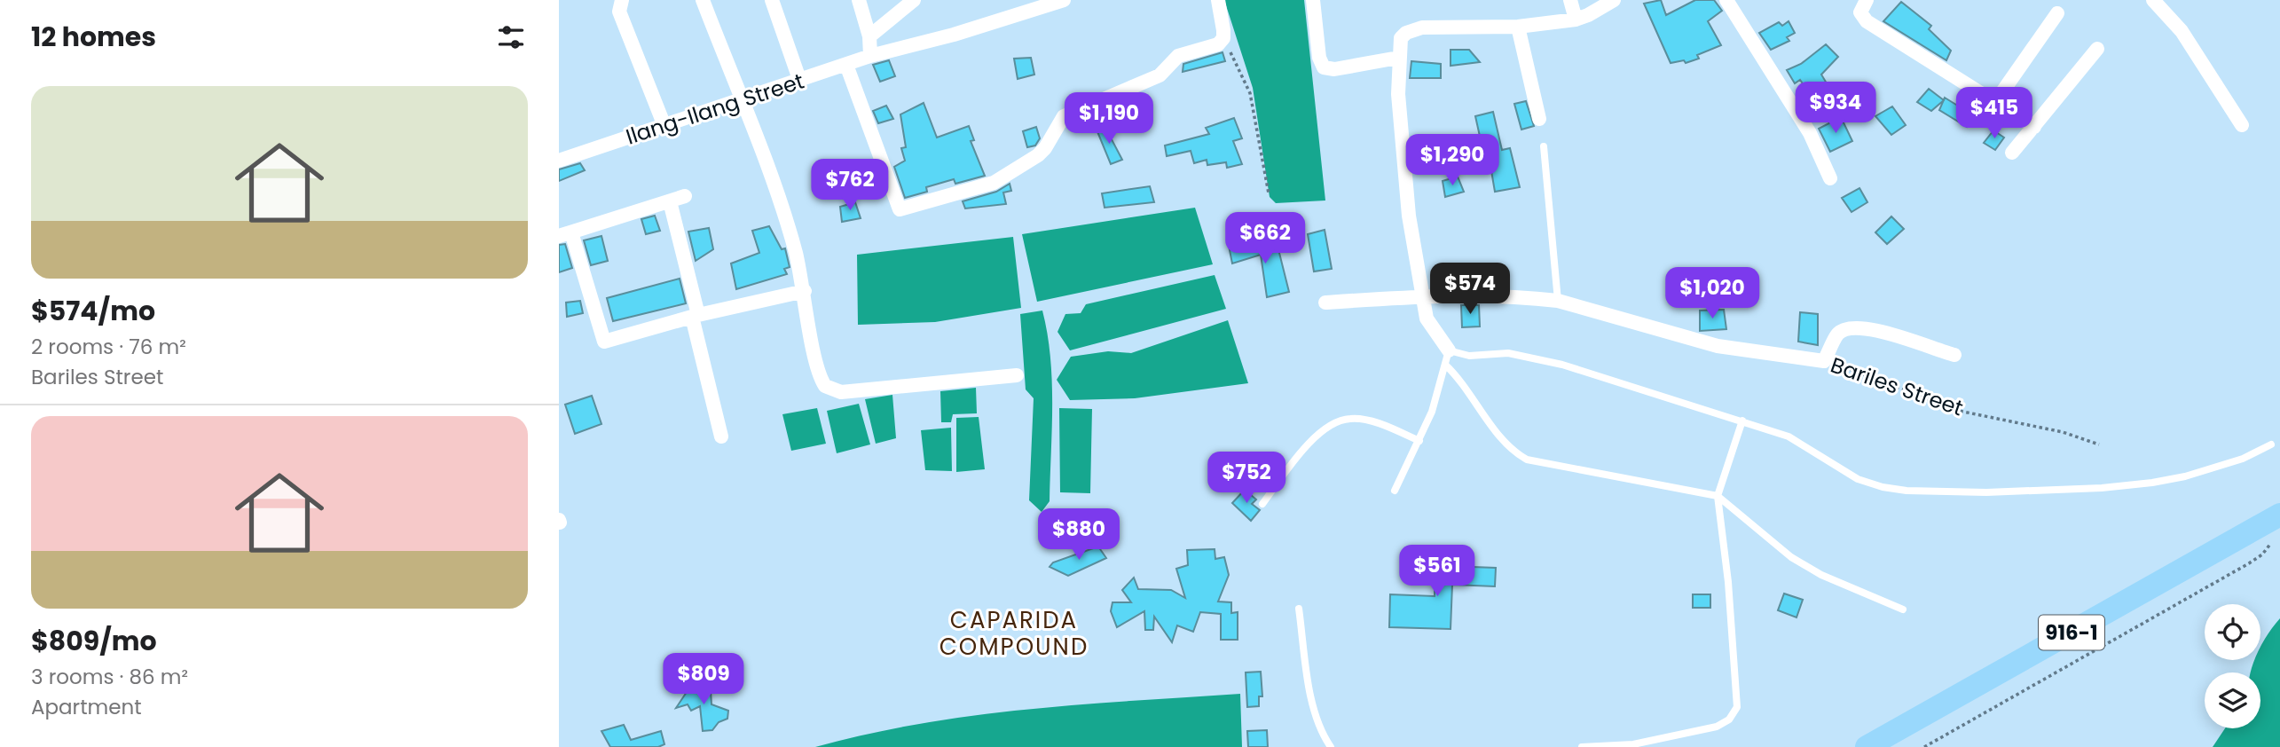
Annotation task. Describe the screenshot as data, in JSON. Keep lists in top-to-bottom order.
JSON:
{
  "streets": {
    "main road": ["916-1"],
    "street": ["Ilang-Ilang Street", "Bariles Street"]
  },
  "districts": ["CAPARIDA COMPOUND"],
  "page": {
    "heading": "12 homes",
    "list": [
      {
        "name": "$574/mo",
        "note": "2 rooms · 76 m² · Bariles Street"
      },
      {
        "name": "$809/mo",
        "note": "3 rooms · 86 m² · Apartment"
      }
    ],
    "price": [
      "$934",
      "$415",
      "$1,190",
      "$1,290",
      "$762",
      "$662",
      "$574",
      "$1,020",
      "$752",
      "$880",
      "$561",
      "$809"
    ]
  }
}
